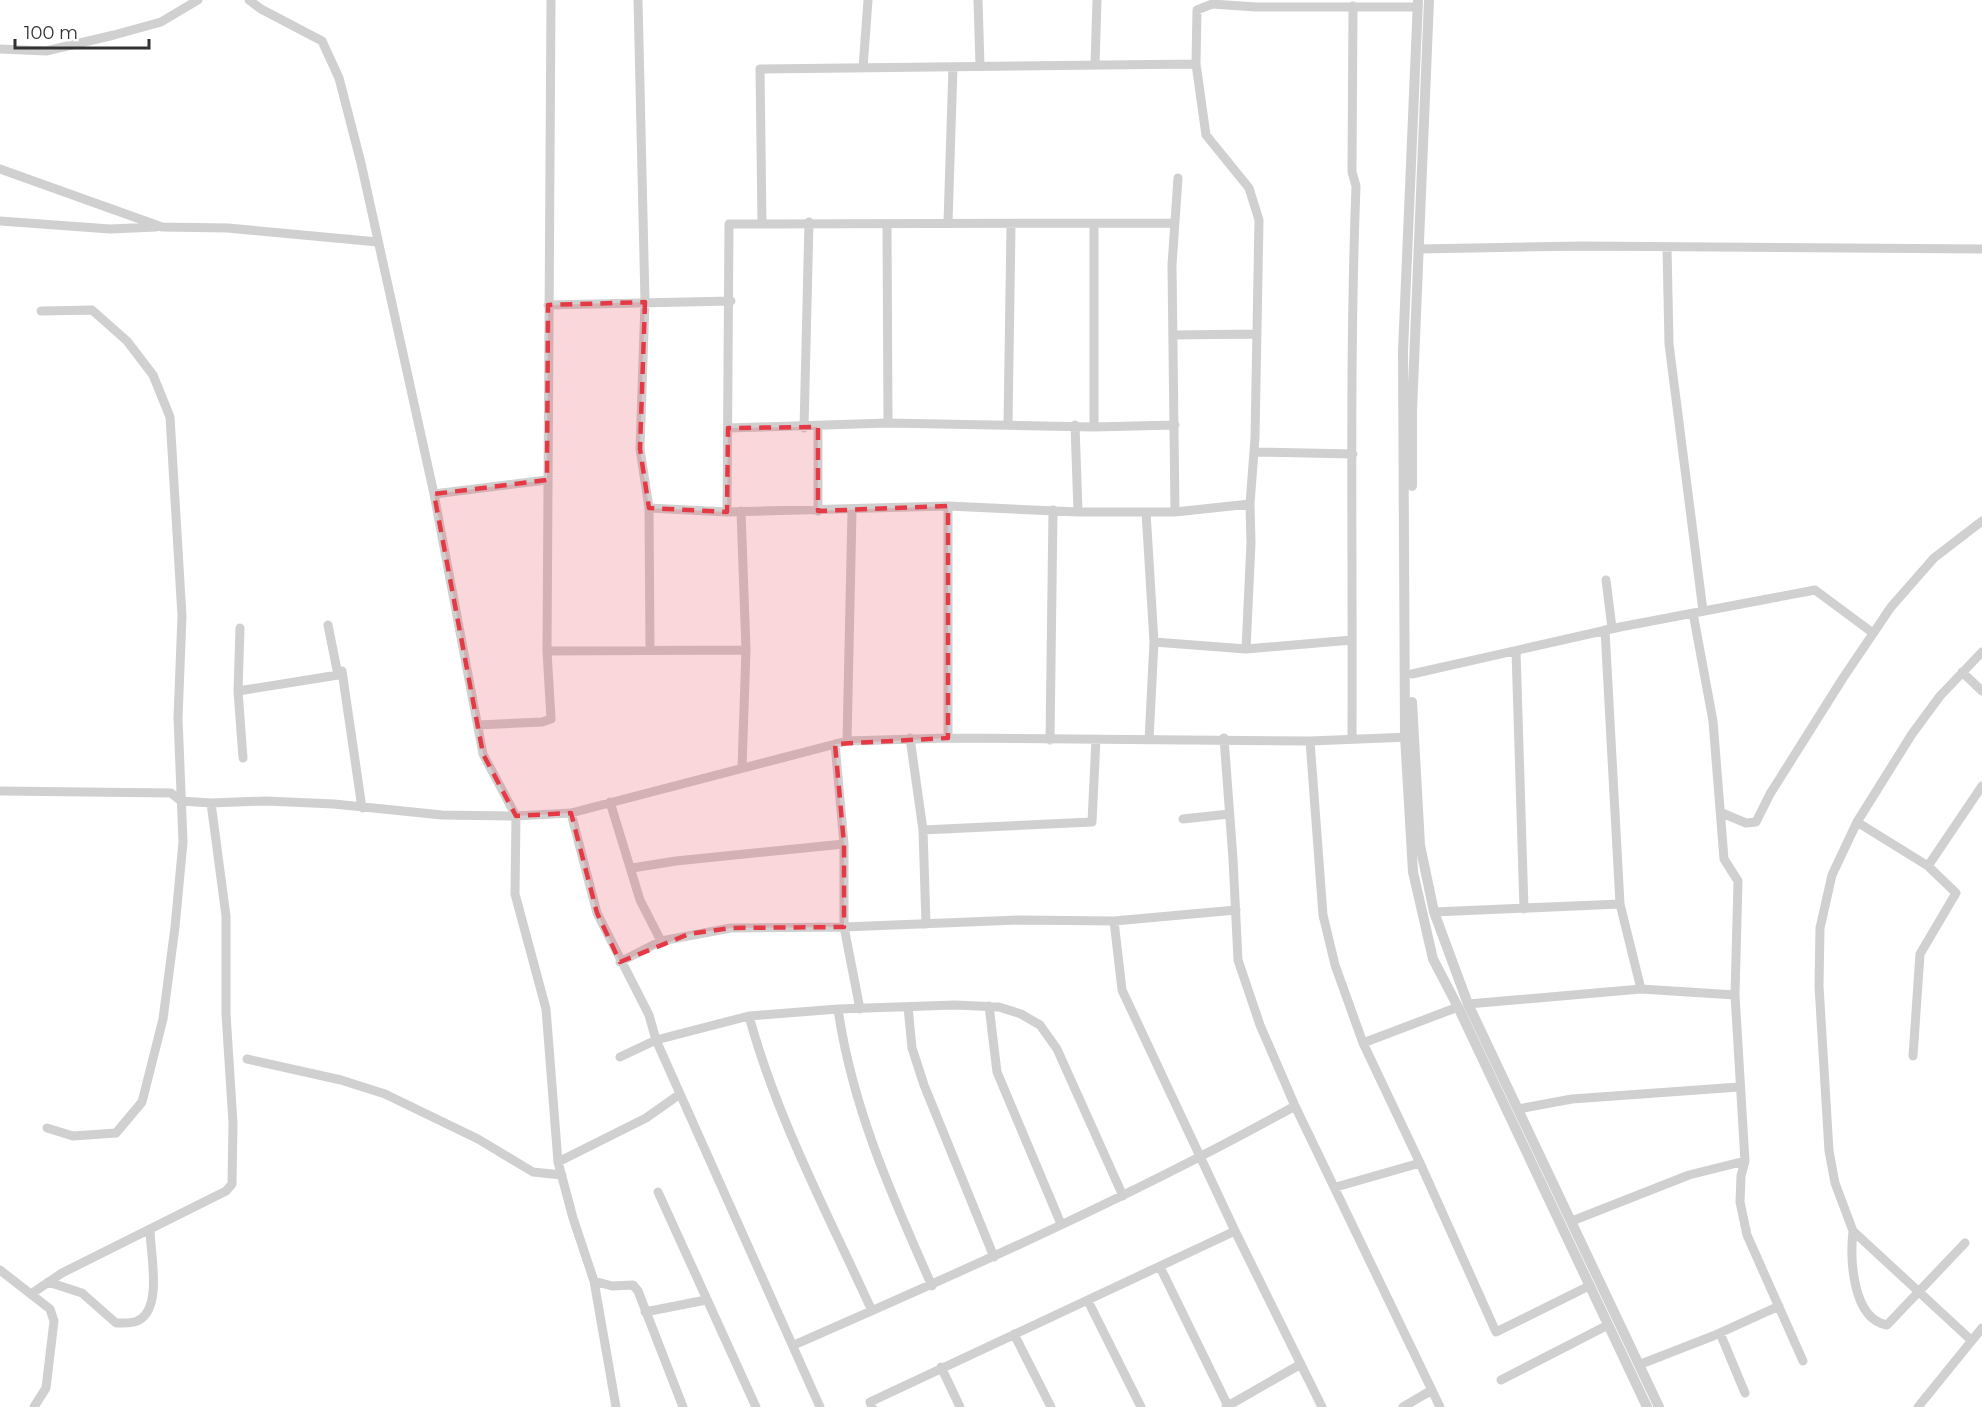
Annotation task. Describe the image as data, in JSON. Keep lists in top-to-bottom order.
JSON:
{
  "scale_bar": "100 m"
}
